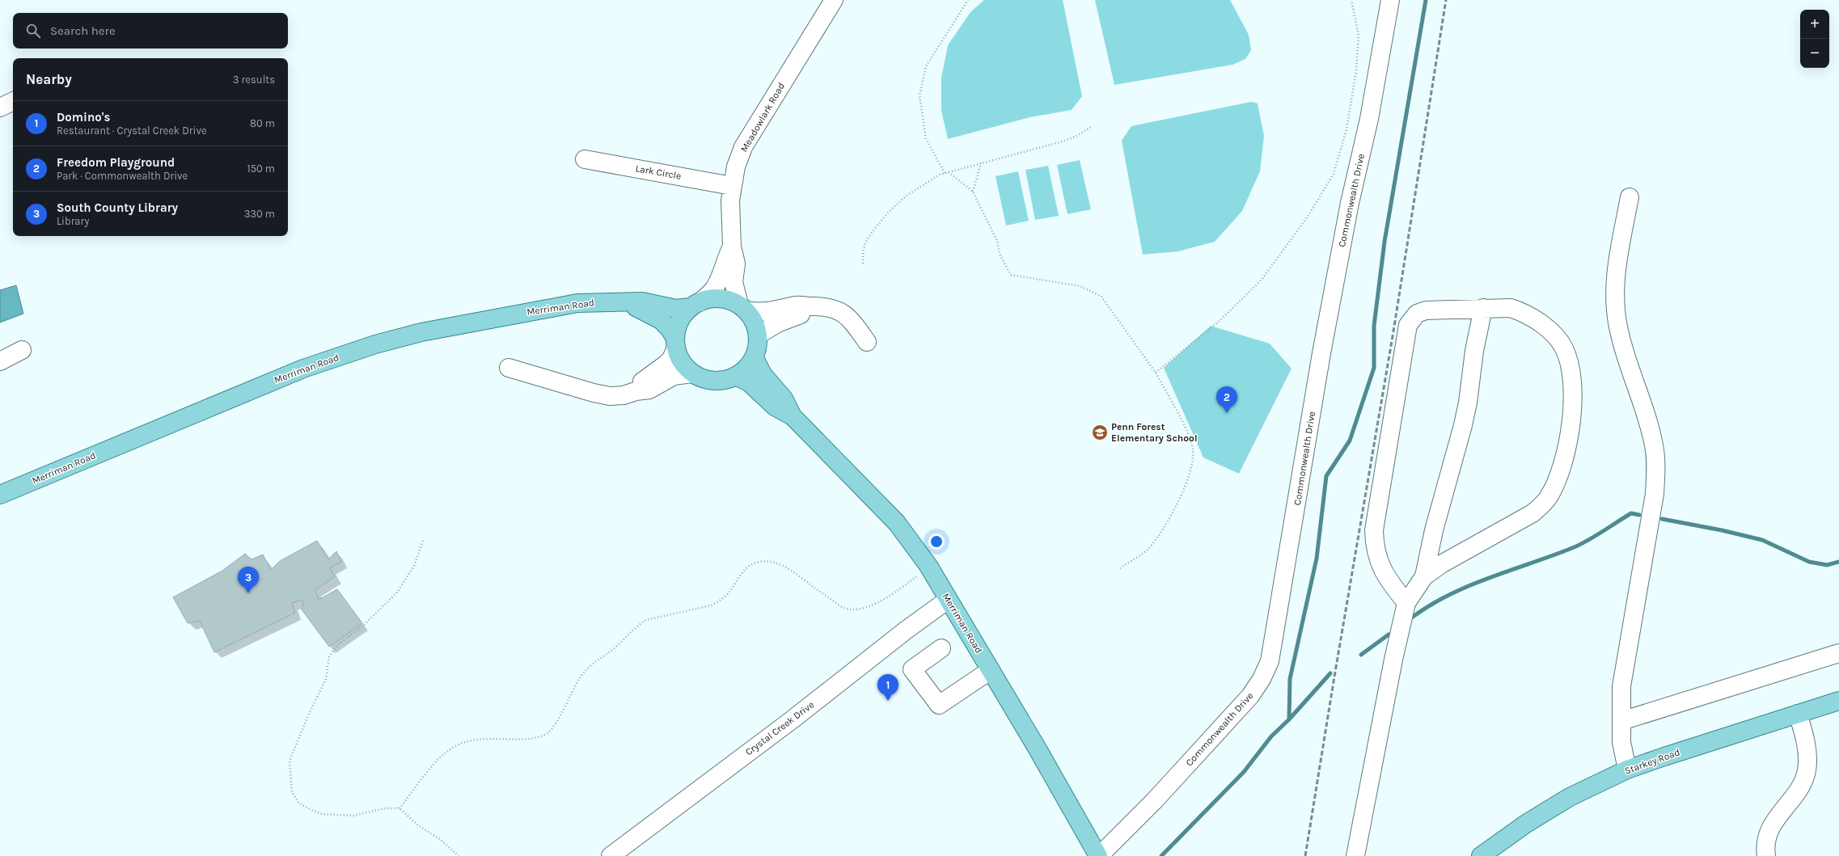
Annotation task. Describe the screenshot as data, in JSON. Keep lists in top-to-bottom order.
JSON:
{
  "streets": {
    "main road": ["Merriman Road", "Starkey Road"],
    "street": [
      "Meadowlark Road",
      "Lark Circle",
      "Commonwealth Drive",
      "Crystal Creek Drive"
    ]
  },
  "crossings": [
    ["Meadowlark Road", "Lark Circle"],
    ["Meadowlark Road", "Merriman Road"],
    ["Commonwealth Drive", "Merriman Road"],
    ["Merriman Road", "Crystal Creek Drive"]
  ],
  "places": {
    "school or university": ["Penn Forest Elementary School"]
  },
  "page": {
    "map_buttons": ["+", "−"],
    "search": "Search here",
    "heading": ["Nearby", "3 results"],
    "list": [
      {
        "mark": "1",
        "name": "Domino's",
        "note": "Restaurant · Crystal Creek Drive",
        "value": "80 m"
      },
      {
        "mark": "2",
        "name": "Freedom Playground",
        "note": "Park · Commonwealth Drive",
        "value": "150 m"
      },
      {
        "mark": "3",
        "name": "South County Library",
        "note": "Library",
        "value": "330 m"
      }
    ],
    "pins": ["2", "3", "1"]
  }
}
